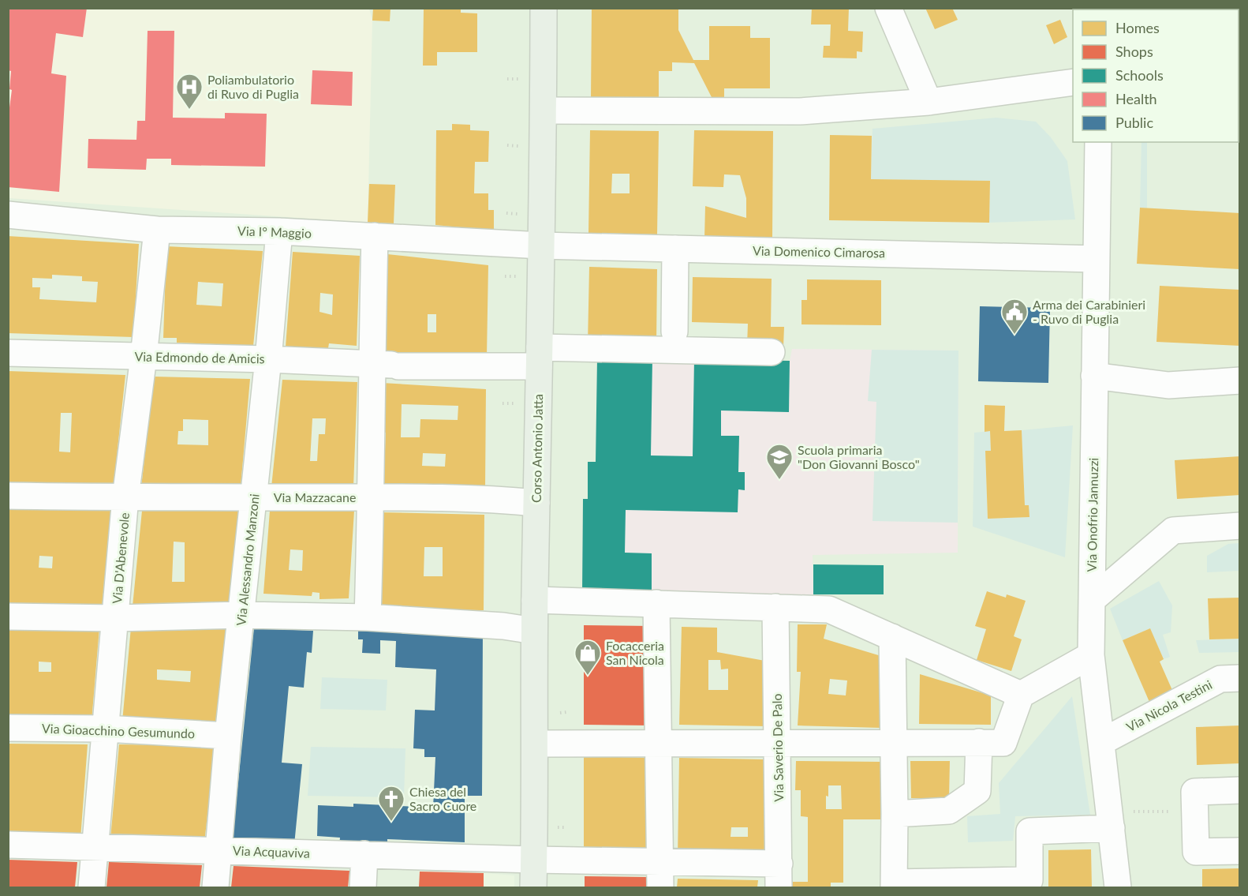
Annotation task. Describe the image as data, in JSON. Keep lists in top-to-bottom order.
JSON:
{
  "streets": {
    "main road": ["Corso Antonio Jatta"],
    "street": [
      "Via I° Maggio",
      "Via Domenico Cimarosa",
      "Via Edmondo de Amicis",
      "Via Mazzacane",
      "Via Onofrio Jannuzzi",
      "Via D'Abenevole",
      "Via Alessandro Manzoni",
      "Via Nicola Testini",
      "Via Gioacchino Gesumundo",
      "Via Saverio De Palo",
      "Via Acquaviva"
    ]
  },
  "crossings": [
    ["Via I° Maggio", "Via Domenico Cimarosa"],
    ["Via I° Maggio", "Corso Antonio Jatta"],
    ["Via I° Maggio", "Via D'Abenevole"],
    ["Via I° Maggio", "Via Alessandro Manzoni"],
    ["Via Domenico Cimarosa", "Corso Antonio Jatta"],
    ["Via Domenico Cimarosa", "Via Onofrio Jannuzzi"],
    ["Via Edmondo de Amicis", "Corso Antonio Jatta"],
    ["Via Edmondo de Amicis", "Via D'Abenevole"],
    ["Via Edmondo de Amicis", "Via Alessandro Manzoni"],
    ["Corso Antonio Jatta", "Via Mazzacane"],
    ["Corso Antonio Jatta", "Via Acquaviva"],
    ["Via Mazzacane", "Via D'Abenevole"],
    ["Via Mazzacane", "Via Alessandro Manzoni"],
    ["Via Onofrio Jannuzzi", "Via Nicola Testini"],
    ["Via D'Abenevole", "Via Gioacchino Gesumundo"],
    ["Via D'Abenevole", "Via Acquaviva"],
    ["Via Alessandro Manzoni", "Via Gioacchino Gesumundo"],
    ["Via Alessandro Manzoni", "Via Acquaviva"],
    ["Via Saverio De Palo", "Via Acquaviva"]
  ],
  "places": {
    "hospital": ["Poliambulatorio di Ruvo di Puglia"],
    "public building": ["Arma dei Carabinieri - Ruvo di Puglia"],
    "school or university": ["Scuola primaria \"Don Giovanni Bosco\""],
    "shop": ["Focacceria San Nicola"],
    "church": ["Chiesa del Sacro Cuore"]
  },
  "legend": [
    "Homes",
    "Shops",
    "Schools",
    "Health",
    "Public"
  ]
}
